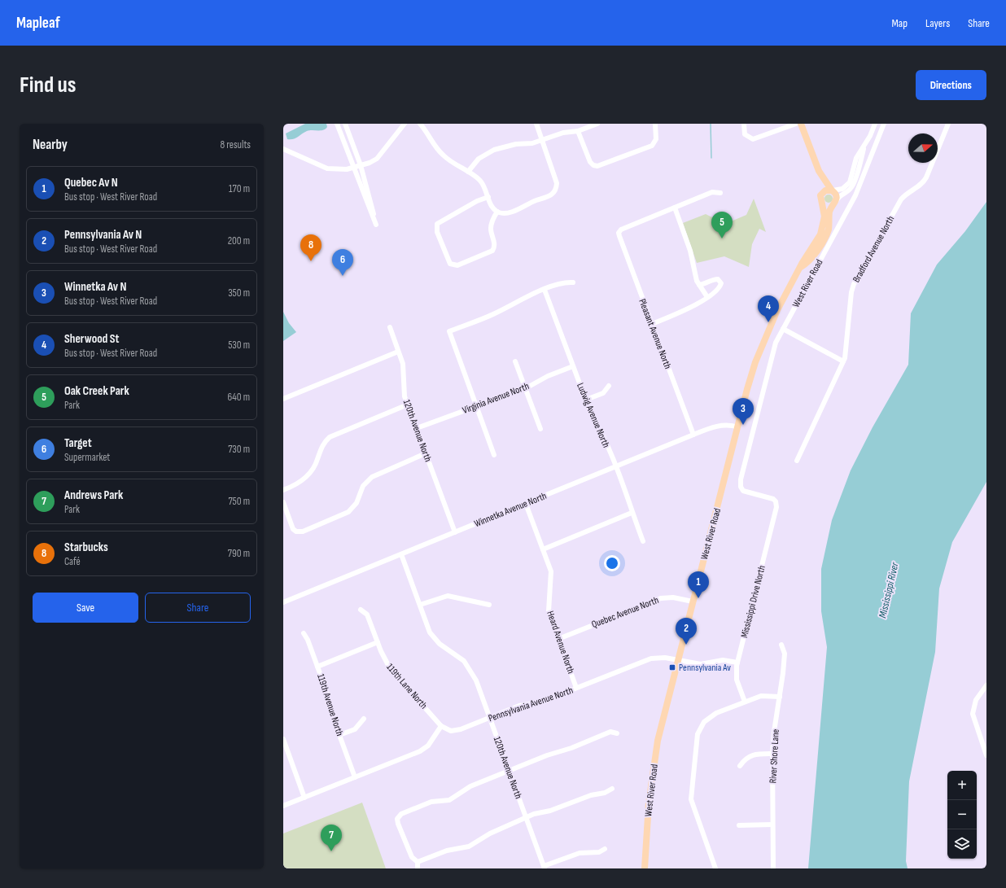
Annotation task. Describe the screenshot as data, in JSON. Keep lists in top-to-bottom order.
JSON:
{
  "streets": {
    "main road": ["West River Road"],
    "street": [
      "Bradford Avenue North",
      "Pleasant Avenue North",
      "Virginia Avenue North",
      "Ludwig Avenue North",
      "120th Avenue North",
      "Winnetka Avenue North",
      "Mississippi Drive North",
      "Quebec Avenue North",
      "Heard Avenue North",
      "119th Lane North",
      "Pennsylvania Avenue North",
      "119th Avenue North",
      "River Shore Lane"
    ]
  },
  "crossings": [
    ["West River Road", "Winnetka Avenue North"],
    ["West River Road", "Mississippi Drive North"],
    ["West River Road", "Quebec Avenue North"],
    ["West River Road", "Pennsylvania Avenue North"],
    ["Pleasant Avenue North", "Winnetka Avenue North"],
    ["Virginia Avenue North", "Ludwig Avenue North"],
    ["Virginia Avenue North", "120th Avenue North"],
    ["Ludwig Avenue North", "Winnetka Avenue North"],
    ["120th Avenue North", "Winnetka Avenue North"],
    ["120th Avenue North", "Pennsylvania Avenue North"],
    ["Winnetka Avenue North", "Heard Avenue North"],
    ["Mississippi Drive North", "Pennsylvania Avenue North"],
    ["Quebec Avenue North", "Heard Avenue North"],
    ["Heard Avenue North", "Pennsylvania Avenue North"],
    ["119th Lane North", "Pennsylvania Avenue North"]
  ],
  "water": ["Mississippi River"],
  "places": {
    "transit": ["Pennsylvania Av"]
  },
  "north": "right",
  "page": {
    "header": "Mapleaf",
    "nav": ["Map", "Layers", "Share"],
    "buttons": [
      "Directions",
      ["Save", "Share"]
    ],
    "title": "Find us",
    "heading": ["Nearby", "8 results"],
    "list": [
      {
        "mark": "1",
        "name": "Quebec Av N",
        "note": "Bus stop · West River Road",
        "value": "170 m"
      },
      {
        "mark": "2",
        "name": "Pennsylvania Av N",
        "note": "Bus stop · West River Road",
        "value": "200 m"
      },
      {
        "mark": "3",
        "name": "Winnetka Av N",
        "note": "Bus stop · West River Road",
        "value": "350 m"
      },
      {
        "mark": "4",
        "name": "Sherwood St",
        "note": "Bus stop · West River Road",
        "value": "530 m"
      },
      {
        "mark": "5",
        "name": "Oak Creek Park",
        "note": "Park",
        "value": "640 m"
      },
      {
        "mark": "6",
        "name": "Target",
        "note": "Supermarket",
        "value": "730 m"
      },
      {
        "mark": "7",
        "name": "Andrews Park",
        "note": "Park",
        "value": "750 m"
      },
      {
        "mark": "8",
        "name": "Starbucks",
        "note": "Café",
        "value": "790 m"
      }
    ],
    "pins": [
      "5",
      "8",
      "6",
      "4",
      "3",
      "1",
      "2",
      "7"
    ],
    "map_buttons": ["+", "−"]
  }
}
